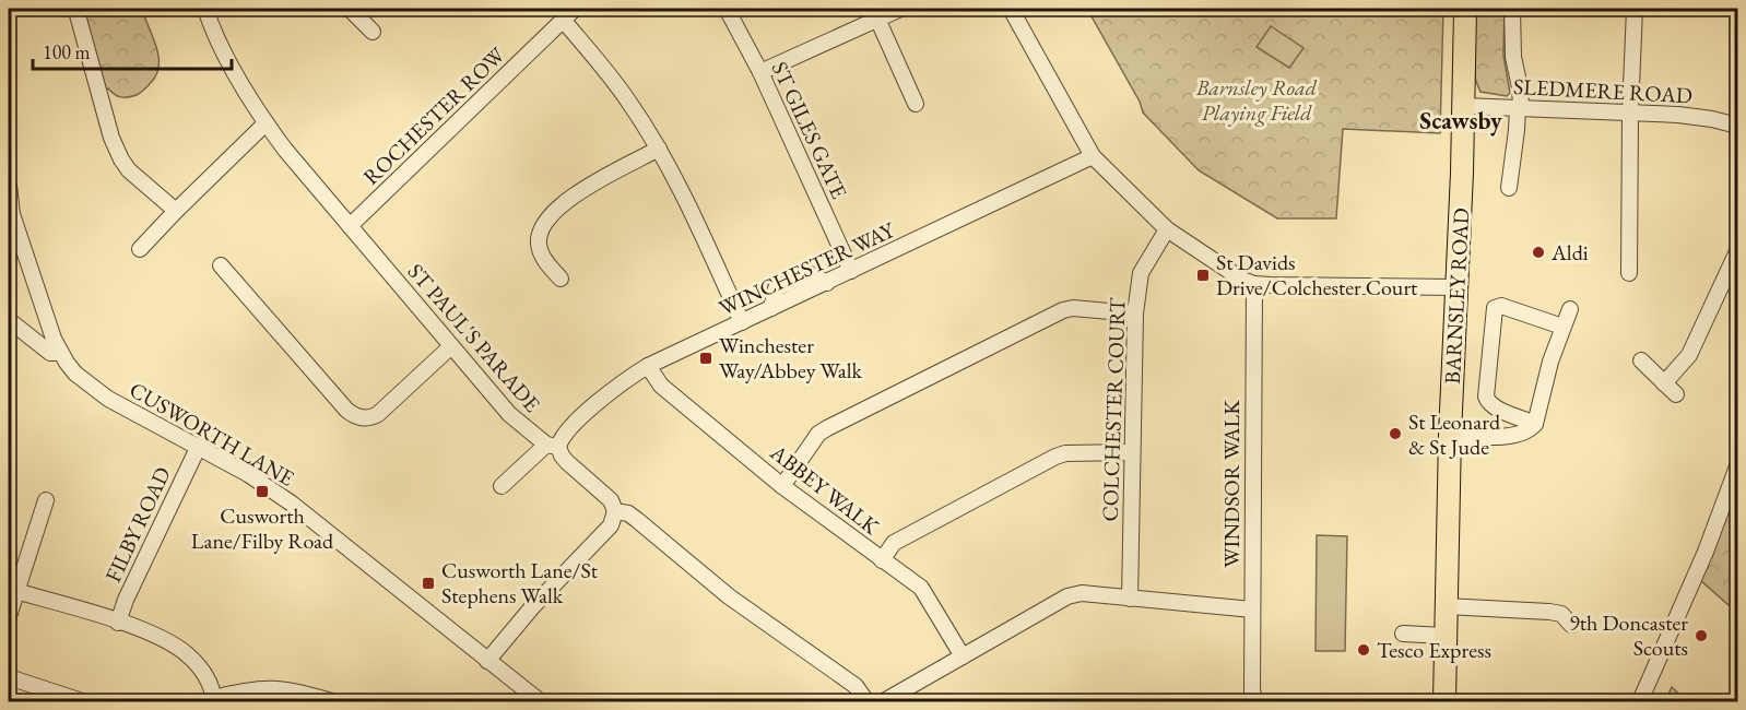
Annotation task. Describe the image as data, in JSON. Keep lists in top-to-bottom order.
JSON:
{
  "streets": {
    "highway": ["BARNSLEY ROAD"],
    "street": [
      "SLEDMERE ROAD",
      "ROCHESTER ROW",
      "ST GILES GATE",
      "WINCHESTER WAY",
      "ST PAUL'S PARADE",
      "COLCHESTER COURT",
      "CUSWORTH LANE",
      "WINDSOR WALK",
      "ABBEY WALK",
      "FILBY ROAD"
    ]
  },
  "crossings": [
    ["SLEDMERE ROAD", "BARNSLEY ROAD"],
    ["ROCHESTER ROW", "ST PAUL'S PARADE"],
    ["ST GILES GATE", "WINCHESTER WAY"],
    ["WINCHESTER WAY", "ST PAUL'S PARADE"],
    ["WINCHESTER WAY", "ABBEY WALK"],
    ["CUSWORTH LANE", "FILBY ROAD"]
  ],
  "districts": ["Scawsby"],
  "parks": ["Barnsley Road Playing Field"],
  "places": {
    "other": [
      "Aldi",
      "St Leonard & St Jude",
      "9th Doncaster Scouts",
      "Tesco Express"
    ],
    "transit": [
      "St Davids Drive/Colchester Court",
      "Winchester Way/Abbey Walk",
      "Cusworth Lane/Filby Road",
      "Cusworth Lane/St Stephens Walk"
    ]
  },
  "scale_bar": "100 m"
}
